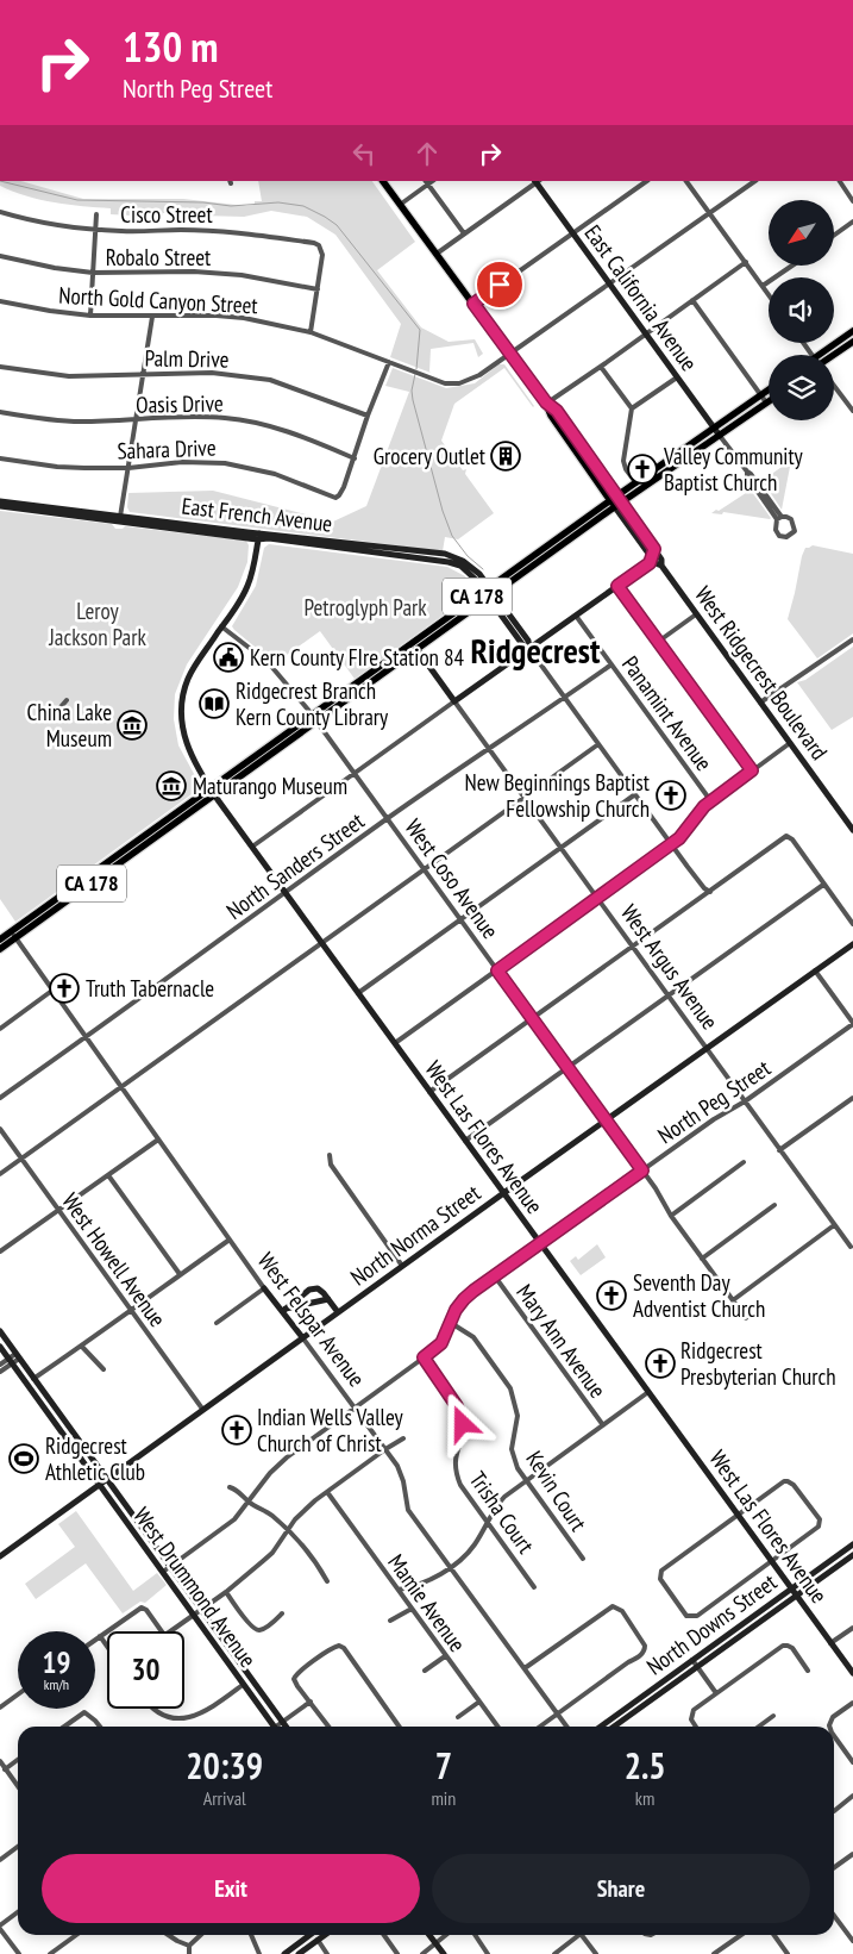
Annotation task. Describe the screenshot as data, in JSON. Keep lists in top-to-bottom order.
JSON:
{
  "streets": {
    "main road": [
      "East California Avenue",
      "East French Avenue",
      "CA 178",
      "West Ridgecrest Boulevard",
      "West Argus Avenue",
      "West Las Flores Avenue",
      "North Norma Street",
      "West Felspar Avenue",
      "West Drummond Avenue",
      "North Downs Street"
    ],
    "street": [
      "Cisco Street",
      "Robalo Street",
      "North Gold Canyon Street",
      "Palm Drive",
      "Oasis Drive",
      "Sahara Drive",
      "Panamint Avenue",
      "North Sanders Street",
      "West Coso Avenue",
      "North Peg Street",
      "West Howell Avenue",
      "Mary Ann Avenue",
      "Kevin Court",
      "Trisha Court",
      "Mamie Avenue"
    ]
  },
  "crossings": [
    ["Cisco Street", "Robalo Street"],
    ["East California Avenue", "North Gold Canyon Street"],
    ["Oasis Drive", "Sahara Drive"],
    ["East French Avenue", "CA 178"],
    ["East French Avenue", "West Las Flores Avenue"],
    ["CA 178", "West Ridgecrest Boulevard"],
    ["CA 178", "West Coso Avenue"],
    ["CA 178", "West Argus Avenue"],
    ["CA 178", "West Las Flores Avenue"],
    ["CA 178", "West Felspar Avenue"],
    ["Panamint Avenue", "North Sanders Street"],
    ["North Sanders Street", "West Coso Avenue"],
    ["North Sanders Street", "West Argus Avenue"],
    ["North Sanders Street", "West Las Flores Avenue"],
    ["North Sanders Street", "West Felspar Avenue"],
    ["West Coso Avenue", "North Peg Street"],
    ["West Coso Avenue", "West Las Flores Avenue"],
    ["West Coso Avenue", "North Norma Street"],
    ["West Argus Avenue", "North Peg Street"],
    ["West Argus Avenue", "North Norma Street"],
    ["North Peg Street", "West Las Flores Avenue"],
    ["North Peg Street", "West Felspar Avenue"],
    ["North Peg Street", "Mary Ann Avenue"],
    ["North Peg Street", "Kevin Court"],
    ["North Peg Street", "Trisha Court"],
    ["North Peg Street", "West Drummond Avenue"],
    ["West Las Flores Avenue", "North Norma Street"],
    ["West Las Flores Avenue", "North Downs Street"],
    ["North Norma Street", "West Howell Avenue"],
    ["North Norma Street", "West Felspar Avenue"],
    ["North Norma Street", "West Drummond Avenue"]
  ],
  "districts": ["Ridgecrest"],
  "parks": ["Petroglyph Park", "Leroy Jackson Park"],
  "places": {
    "building": ["Grocery Outlet"],
    "church": [
      "Valley Community Baptist Church",
      "New Beginnings Baptist Fellowship Church",
      "Truth Tabernacle",
      "Seventh Day Adventist Church",
      "Ridgecrest Presbyterian Church",
      "Indian Wells Valley Church of Christ"
    ],
    "public building": ["Kern County FIre Station 84"],
    "library": ["Ridgecrest Branch Kern County Library"],
    "museum": ["China Lake Museum", "Maturango Museum"],
    "sports": ["Ridgecrest Athletic Club"]
  },
  "north": "bottom left",
  "page": {
    "turn": ["130 m", "North Peg Street"],
    "speed": "19 km/h",
    "limit": "30",
    "eta": [
      "20:39",
      "Arrival",
      "7",
      "min",
      "2.5",
      "km"
    ],
    "buttons": ["Exit", "Share"]
  }
}
